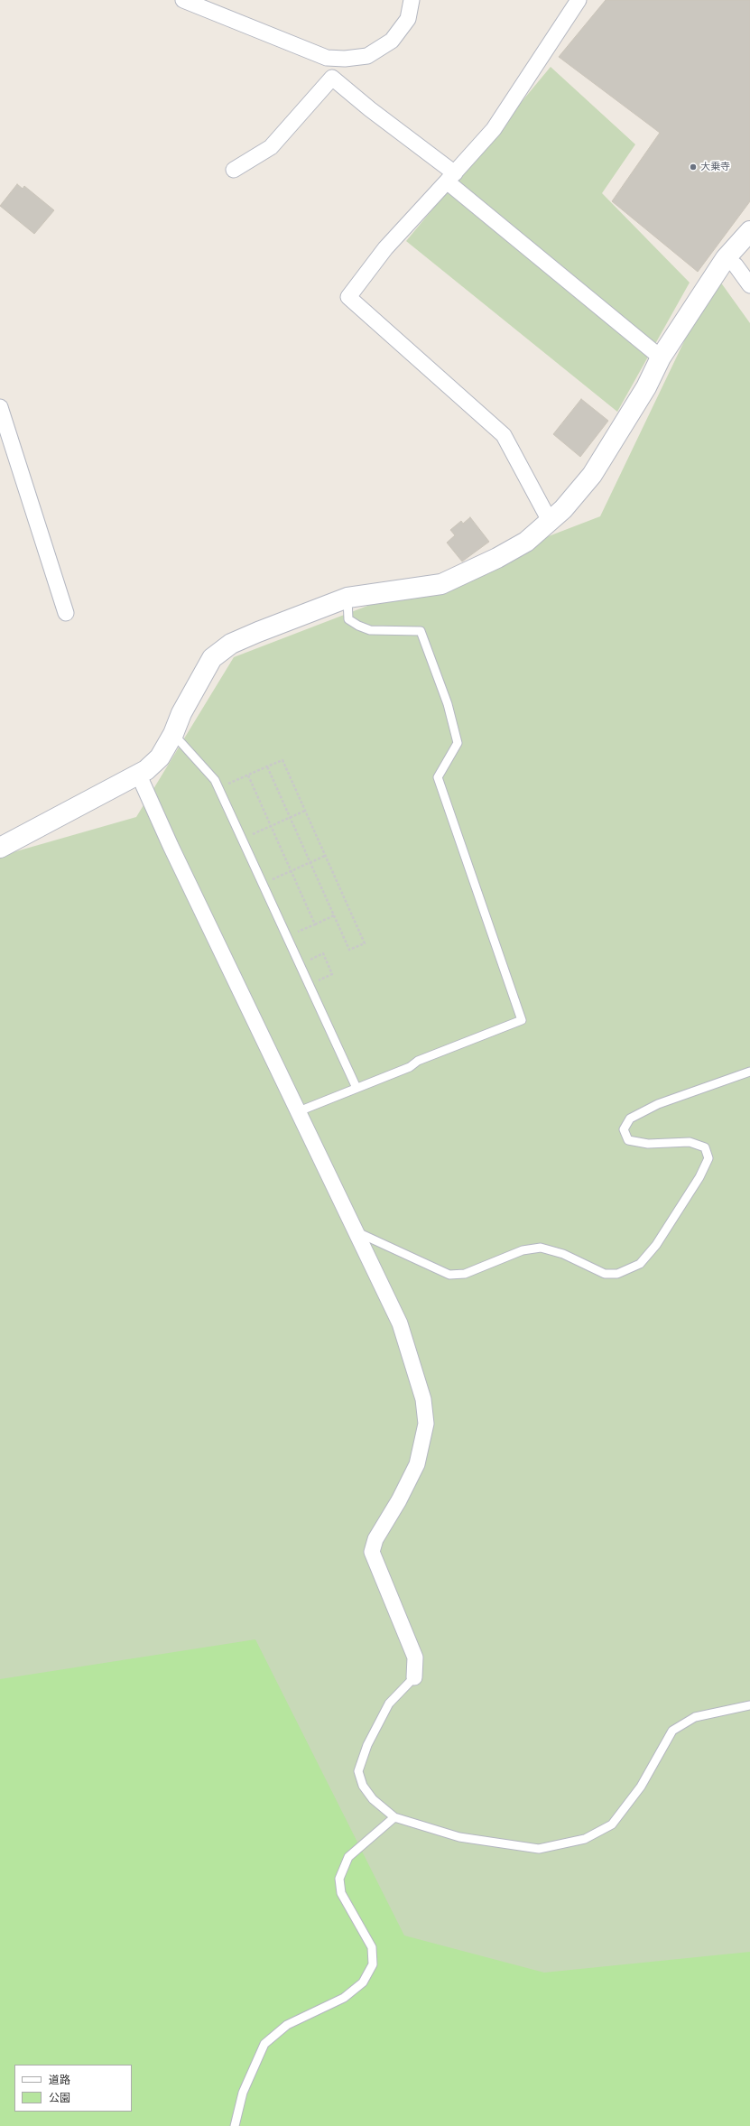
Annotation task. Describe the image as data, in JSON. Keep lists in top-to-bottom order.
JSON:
{
  "places": ["大乗寺"],
  "legend": ["道路", "公園"]
}
